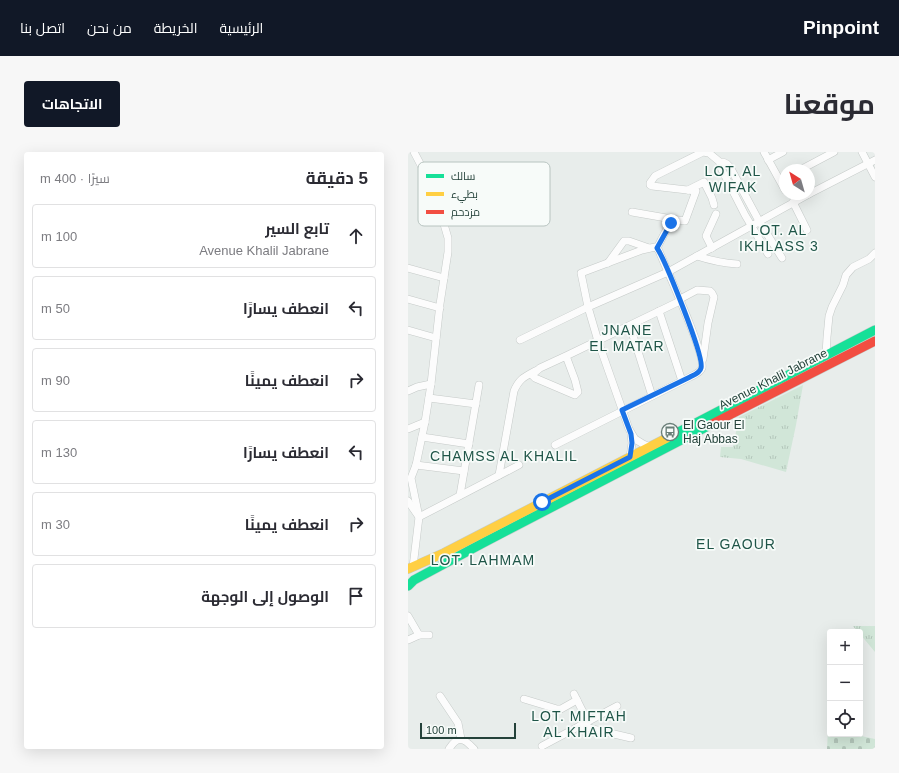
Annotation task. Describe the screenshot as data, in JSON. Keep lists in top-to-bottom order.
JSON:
{
  "streets": {
    "main road": ["Avenue Khalil Jabrane"]
  },
  "districts": [
    "LOT. AL WIFAK",
    "LOT. AL IKHLASS 3",
    "JNANE EL MATAR",
    "CHAMSS AL KHALIL",
    "EL GAOUR",
    "LOT. LAHMAM",
    "LOT. MIFTAH AL KHAIR"
  ],
  "places": {
    "bus stop": ["El Gaour El Haj Abbas"]
  },
  "legend": ["سالك", "بطيء", "مزدحم"],
  "scale_bar": "100 m",
  "north": "top left",
  "page": {
    "header": "Pinpoint",
    "nav": [
      "الرئيسية",
      "الخريطة",
      "من نحن",
      "اتصل بنا"
    ],
    "title": "موقعنا",
    "buttons": "الاتجاهات",
    "heading": ["5 دقيقة", "سيرًا · 400 m"],
    "list": [
      ["تابع السير", "Avenue Khalil Jabrane", "100 m"],
      ["انعطف يسارًا", "50 m"],
      ["انعطف يمينًا", "90 m"],
      ["انعطف يسارًا", "130 m"],
      ["انعطف يمينًا", "30 m"],
      "الوصول إلى الوجهة"
    ],
    "map_buttons": ["+", "−"],
    "scale": "100 m"
  }
}
